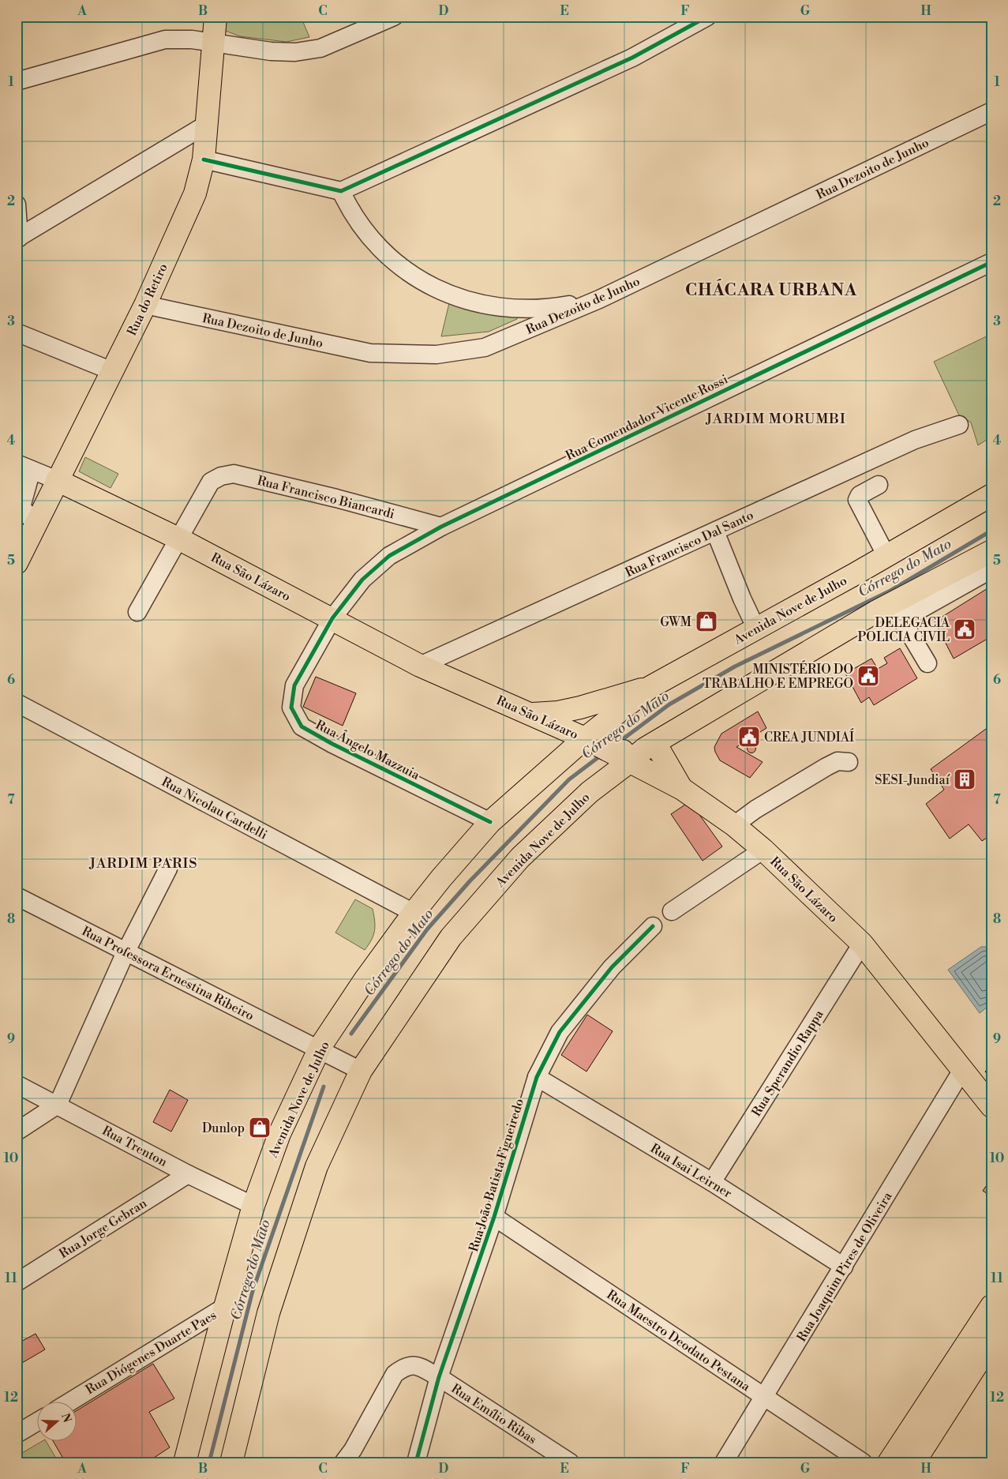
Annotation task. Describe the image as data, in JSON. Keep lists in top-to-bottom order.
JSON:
{
  "streets": {
    "main road": ["Rua do Retiro", "Rua São Lázaro", "Avenida Nove de Julho"],
    "street": [
      "Rua Dezoito de Junho",
      "Rua Comendador Vicente Rossi",
      "Rua Francisco Biancardi",
      "Rua Francisco Dal Santo",
      "Rua Ângelo Mazzuia",
      "Rua Nicolau Cardelli",
      "Rua Professora Ernestina Ribeiro",
      "Rua Sperandio Rappa",
      "Rua Trenton",
      "Rua Isai Leirner",
      "Rua João Batista Figueiredo",
      "Rua Jorge Gebran",
      "Rua Joaquim Pires de Oliveira",
      "Rua Maestro Deodato Pestana",
      "Rua Diógenes Duarte Paes",
      "Rua Emílio Ribas"
    ]
  },
  "crossings": [
    ["Rua Dezoito de Junho", "Rua do Retiro"],
    ["Rua do Retiro", "Rua São Lázaro"],
    ["Rua Comendador Vicente Rossi", "Rua Francisco Biancardi"],
    ["Rua Comendador Vicente Rossi", "Rua São Lázaro"],
    ["Rua Comendador Vicente Rossi", "Rua Ângelo Mazzuia"],
    ["Rua Francisco Biancardi", "Rua São Lázaro"],
    ["Rua Francisco Dal Santo", "Rua São Lázaro"],
    ["Rua São Lázaro", "Avenida Nove de Julho"],
    ["Rua São Lázaro", "Rua Ângelo Mazzuia"],
    ["Rua São Lázaro", "Rua Sperandio Rappa"],
    ["Rua São Lázaro", "Rua Joaquim Pires de Oliveira"],
    ["Avenida Nove de Julho", "Rua Ângelo Mazzuia"],
    ["Avenida Nove de Julho", "Rua Nicolau Cardelli"],
    ["Avenida Nove de Julho", "Rua Professora Ernestina Ribeiro"],
    ["Avenida Nove de Julho", "Rua Trenton"],
    ["Avenida Nove de Julho", "Rua Diógenes Duarte Paes"],
    ["Rua Sperandio Rappa", "Rua Isai Leirner"],
    ["Rua Trenton", "Rua Jorge Gebran"],
    ["Rua Isai Leirner", "Rua João Batista Figueiredo"],
    ["Rua Isai Leirner", "Rua Joaquim Pires de Oliveira"],
    ["Rua João Batista Figueiredo", "Rua Maestro Deodato Pestana"],
    ["Rua João Batista Figueiredo", "Rua Emílio Ribas"],
    ["Rua Joaquim Pires de Oliveira", "Rua Maestro Deodato Pestana"]
  ],
  "districts": ["CHÁCARA URBANA", "JARDIM MORUMBI", "JARDIM PARIS"],
  "water": ["Córrego do Mato"],
  "places": {
    "shop": ["GWM", "Dunlop"],
    "public building": ["DELEGACIA POLICIA CIVIL", "MINISTÉRIO DO TRABALHO E EMPREGO", "CREA JUNDIAÍ"],
    "building": ["SESI-Jundiaí"]
  },
  "north": "right",
  "grid": {
    "columns": [
      "A",
      "B",
      "C",
      "D",
      "E",
      "F",
      "G",
      "H"
    ],
    "rows": [
      "1",
      "2",
      "3",
      "4",
      "5",
      "6",
      "7",
      "8",
      "9",
      "10",
      "11",
      "12"
    ]
  }
}
